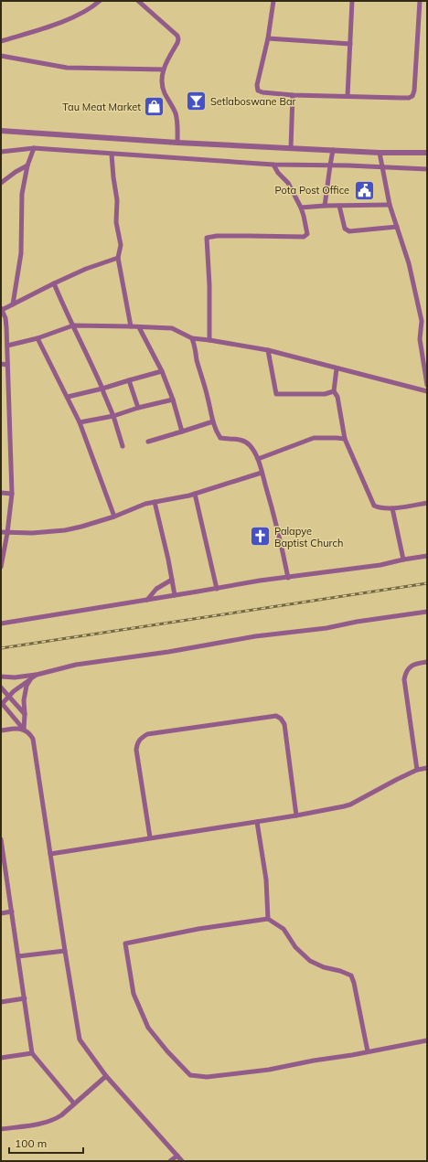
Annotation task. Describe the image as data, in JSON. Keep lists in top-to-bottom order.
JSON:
{
  "places": {
    "bar": ["Setlaboswane Bar"],
    "shop": ["Tau Meat Market"],
    "public building": ["Pota Post Office"],
    "church": ["Palapye Baptist Church"]
  },
  "scale_bar": "100 m"
}
